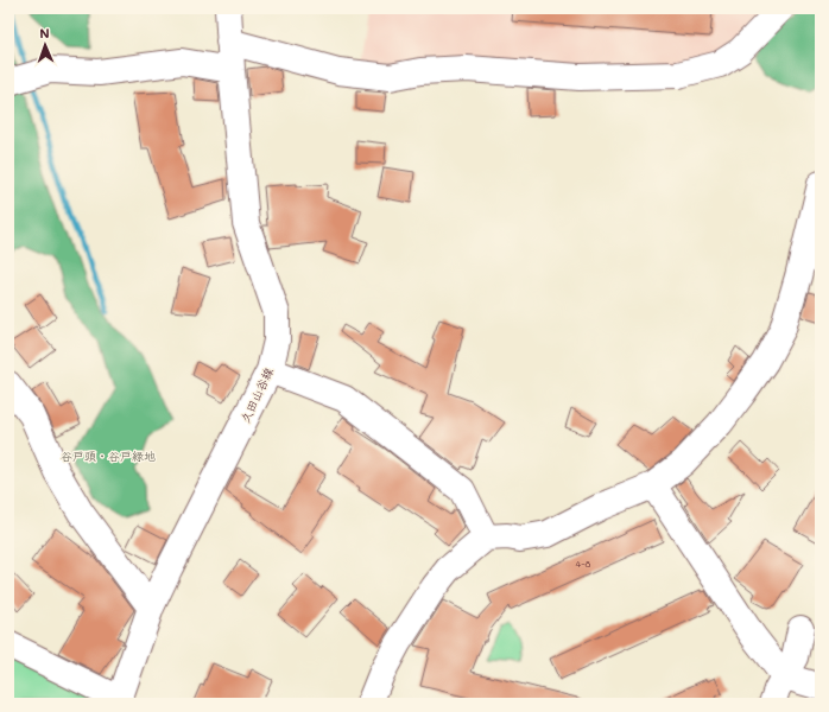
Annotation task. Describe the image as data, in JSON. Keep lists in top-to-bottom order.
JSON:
{
  "streets": {
    "street": ["久田山谷線"]
  },
  "parks": ["谷戸頭・谷戸緑地"],
  "house_numbers": ["4-8"],
  "north": "top"
}
